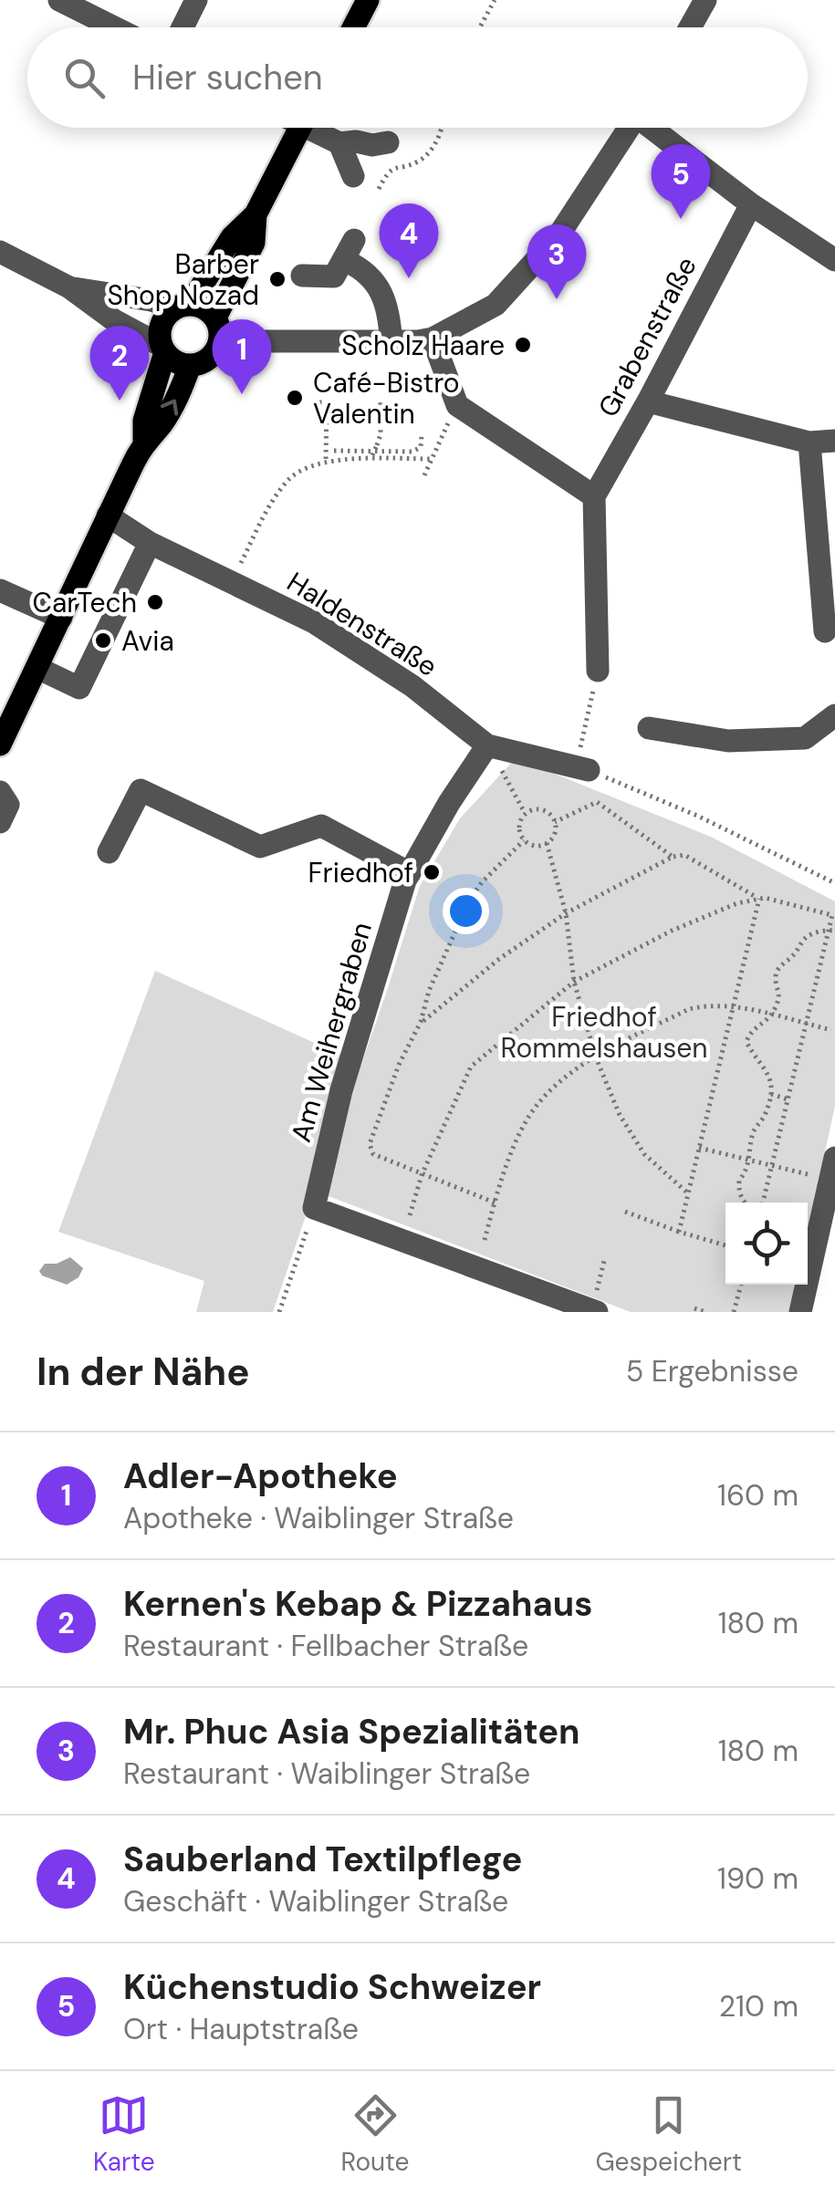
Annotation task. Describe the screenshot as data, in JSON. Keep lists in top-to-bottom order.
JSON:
{
  "streets": {
    "street": ["Grabenstraße", "Haldenstraße", "Am Weihergraben"]
  },
  "crossings": [
    ["Haldenstraße", "Am Weihergraben"]
  ],
  "parks": ["Friedhof Rommelshausen"],
  "places": [
    "Barber Shop Nozad",
    "Scholz Haare",
    "Café-Bistro Valentin",
    "CarTech",
    "Avia",
    "Friedhof"
  ],
  "page": {
    "search": "Hier suchen",
    "pins": [
      "5",
      "4",
      "3",
      "1",
      "2"
    ],
    "heading": ["In der Nähe", "5 Ergebnisse"],
    "list": [
      {
        "mark": "1",
        "name": "Adler-Apotheke",
        "note": "Apotheke · Waiblinger Straße",
        "value": "160 m"
      },
      {
        "mark": "2",
        "name": "Kernen's Kebap & Pizzahaus",
        "note": "Restaurant · Fellbacher Straße",
        "value": "180 m"
      },
      {
        "mark": "3",
        "name": "Mr. Phuc Asia Spezialitäten",
        "note": "Restaurant · Waiblinger Straße",
        "value": "180 m"
      },
      {
        "mark": "4",
        "name": "Sauberland Textilpflege",
        "note": "Geschäft · Waiblinger Straße",
        "value": "190 m"
      },
      {
        "mark": "5",
        "name": "Küchenstudio Schweizer",
        "note": "Ort · Hauptstraße",
        "value": "210 m"
      }
    ],
    "nav": ["Karte", "Route", "Gespeichert"]
  }
}
